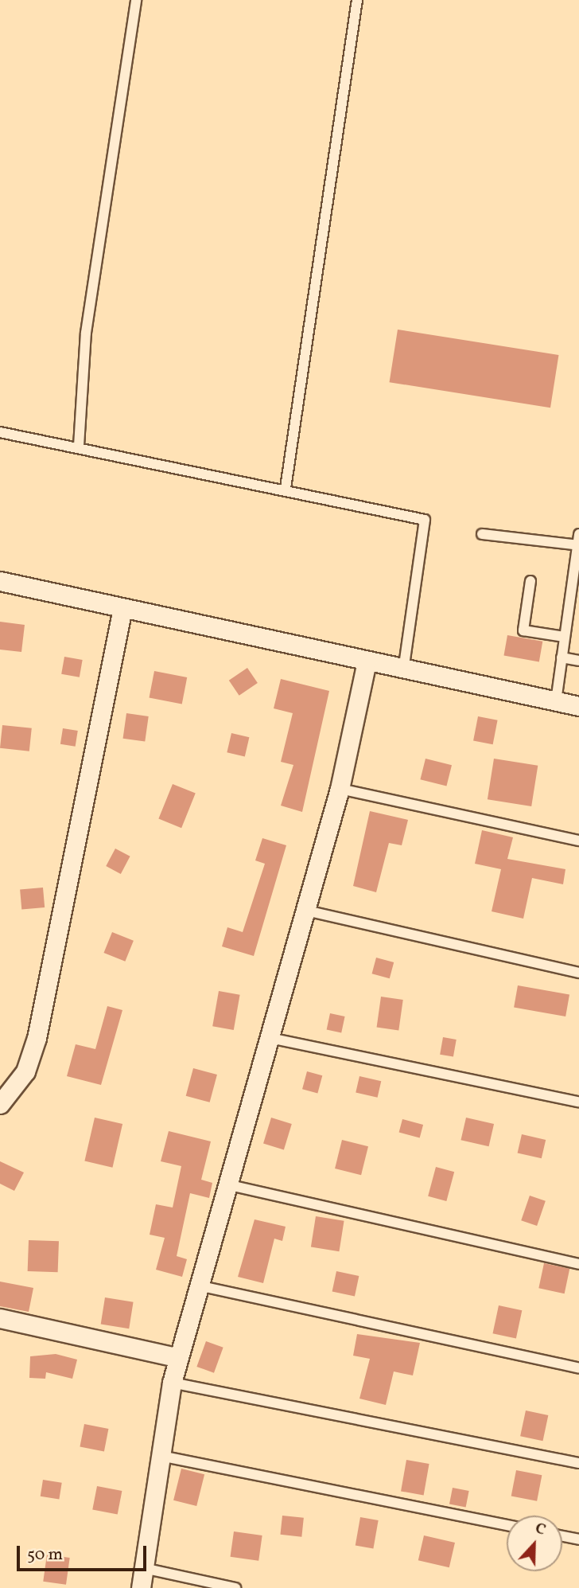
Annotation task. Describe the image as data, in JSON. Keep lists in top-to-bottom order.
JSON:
{
  "scale_bar": "50 m",
  "north": "top"
}
